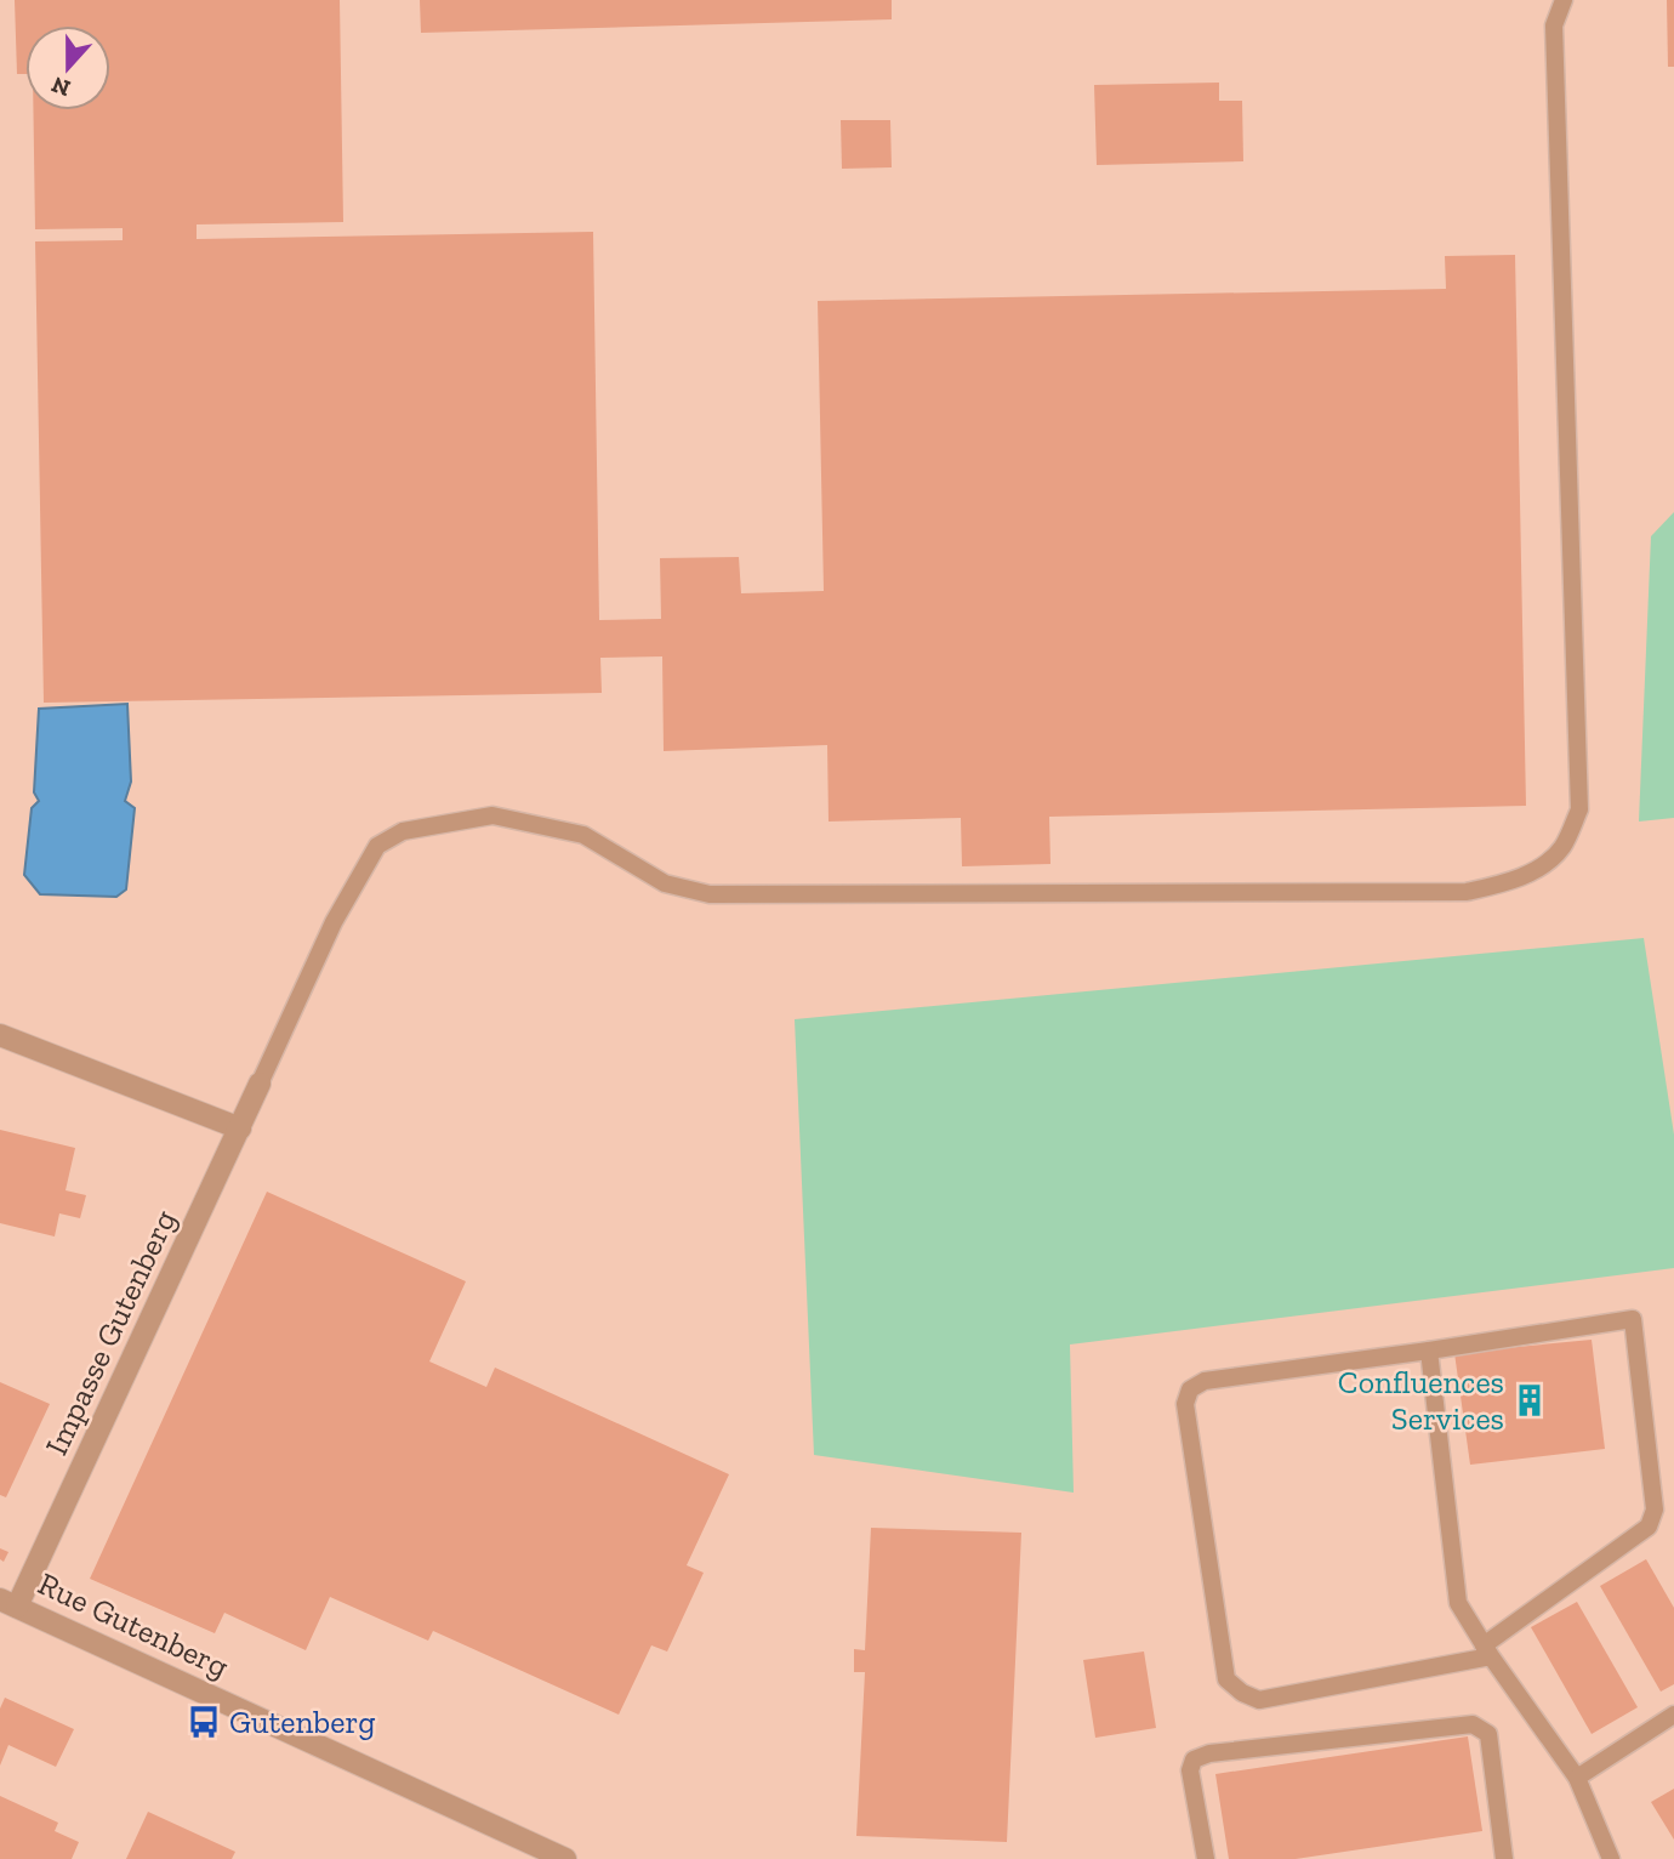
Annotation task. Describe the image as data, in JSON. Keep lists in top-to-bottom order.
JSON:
{
  "streets": {
    "street": ["Impasse Gutenberg", "Rue Gutenberg"]
  },
  "crossings": [
    ["Impasse Gutenberg", "Rue Gutenberg"]
  ],
  "places": {
    "building": ["Confluences Services"],
    "bus stop": ["Gutenberg"]
  },
  "north": "bottom"
}
